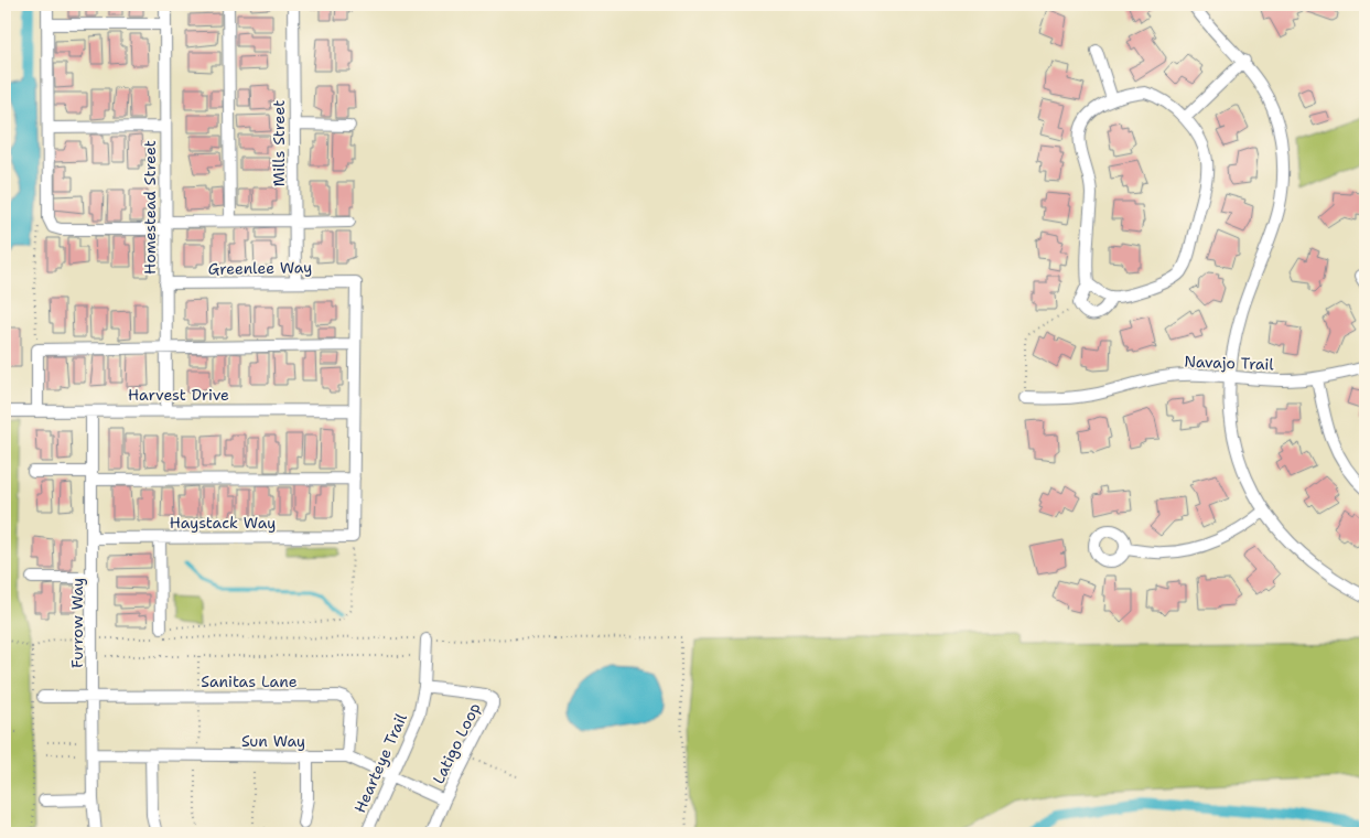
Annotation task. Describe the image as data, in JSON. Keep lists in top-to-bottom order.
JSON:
{
  "streets": {
    "street": [
      "Mills Street",
      "Homestead Street",
      "Greenlee Way",
      "Navajo Trail",
      "Harvest Drive",
      "Haystack Way",
      "Furrow Way",
      "Sanitas Lane",
      "Sun Way",
      "Latigo Loop",
      "Hearteye Trail"
    ]
  },
  "crossings": [
    ["Mills Street", "Greenlee Way"],
    ["Homestead Street", "Greenlee Way"],
    ["Homestead Street", "Harvest Drive"],
    ["Harvest Drive", "Furrow Way"],
    ["Haystack Way", "Furrow Way"],
    ["Furrow Way", "Sanitas Lane"],
    ["Furrow Way", "Sun Way"],
    ["Sanitas Lane", "Sun Way"],
    ["Sun Way", "Latigo Loop"],
    ["Sun Way", "Hearteye Trail"],
    ["Latigo Loop", "Hearteye Trail"]
  ]
}
